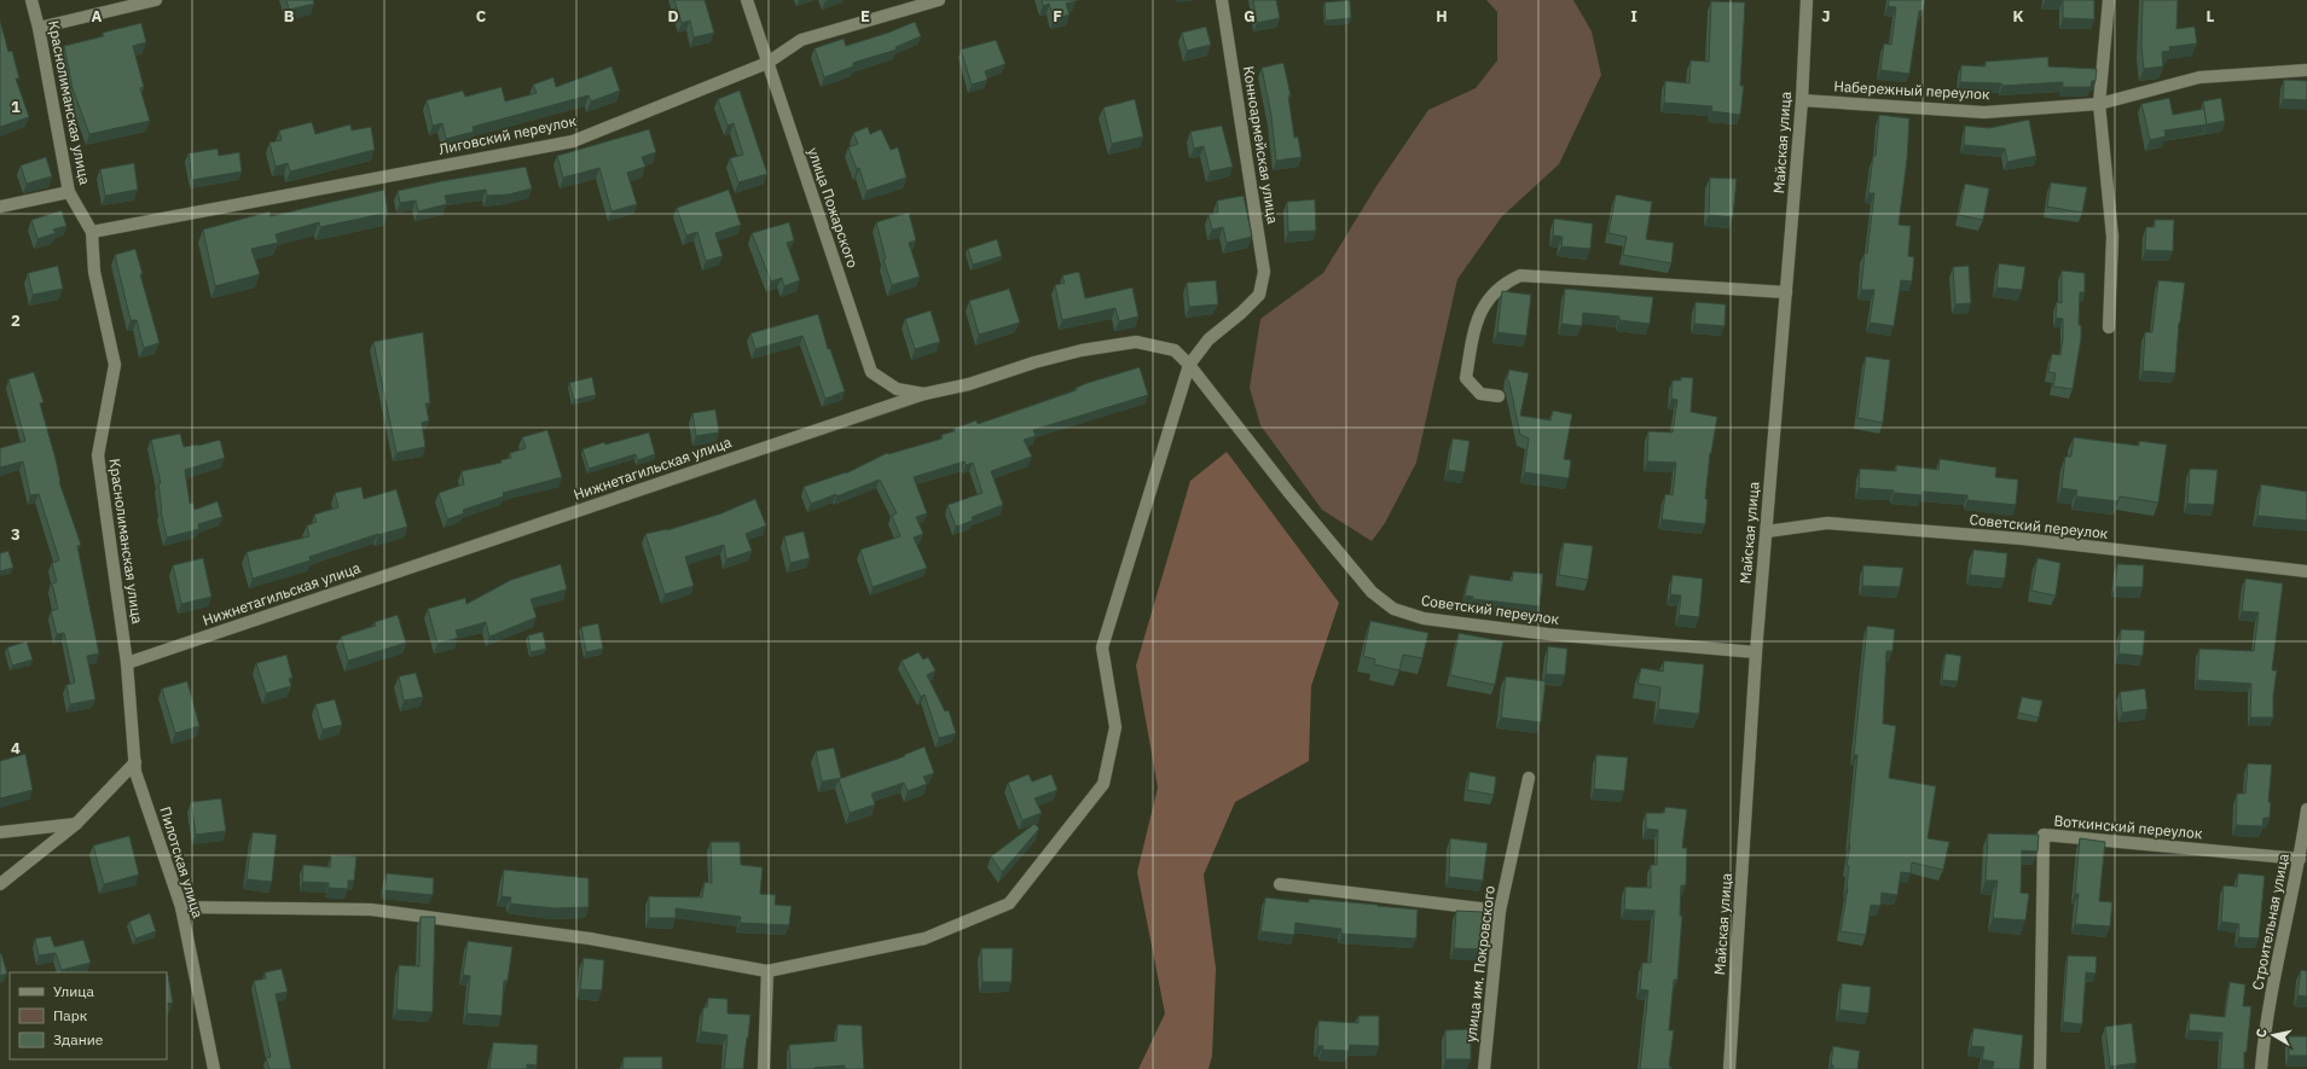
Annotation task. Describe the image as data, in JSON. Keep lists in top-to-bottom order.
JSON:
{
  "streets": {
    "street": [
      "Набережный переулок",
      "Краснолиманская улица",
      "Лиговский переулок",
      "Майская улица",
      "Конноармейская улица",
      "улица Пожарского",
      "Нижнетагильская улица",
      "Советский переулок",
      "Воткинский переулок",
      "Пилотская улица",
      "Строительная улица",
      "улица им. Покровского"
    ]
  },
  "crossings": [
    ["Набережный переулок", "Майская улица"],
    ["Краснолиманская улица", "Лиговский переулок"],
    ["Краснолиманская улица", "Нижнетагильская улица"],
    ["Краснолиманская улица", "Пилотская улица"],
    ["Лиговский переулок", "улица Пожарского"],
    ["Майская улица", "Советский переулок"],
    ["Конноармейская улица", "Нижнетагильская улица"],
    ["Конноармейская улица", "Советский переулок"],
    ["улица Пожарского", "Нижнетагильская улица"],
    ["Нижнетагильская улица", "Советский переулок"],
    ["Нижнетагильская улица", "Пилотская улица"],
    ["Воткинский переулок", "Строительная улица"]
  ],
  "legend": ["Улица", "Парк", "Здание"],
  "north": "left",
  "grid": {
    "columns": [
      "A",
      "B",
      "C",
      "D",
      "E",
      "F",
      "G",
      "H",
      "I",
      "J",
      "K",
      "L"
    ],
    "rows": [
      "1",
      "2",
      "3",
      "4"
    ]
  }
}
